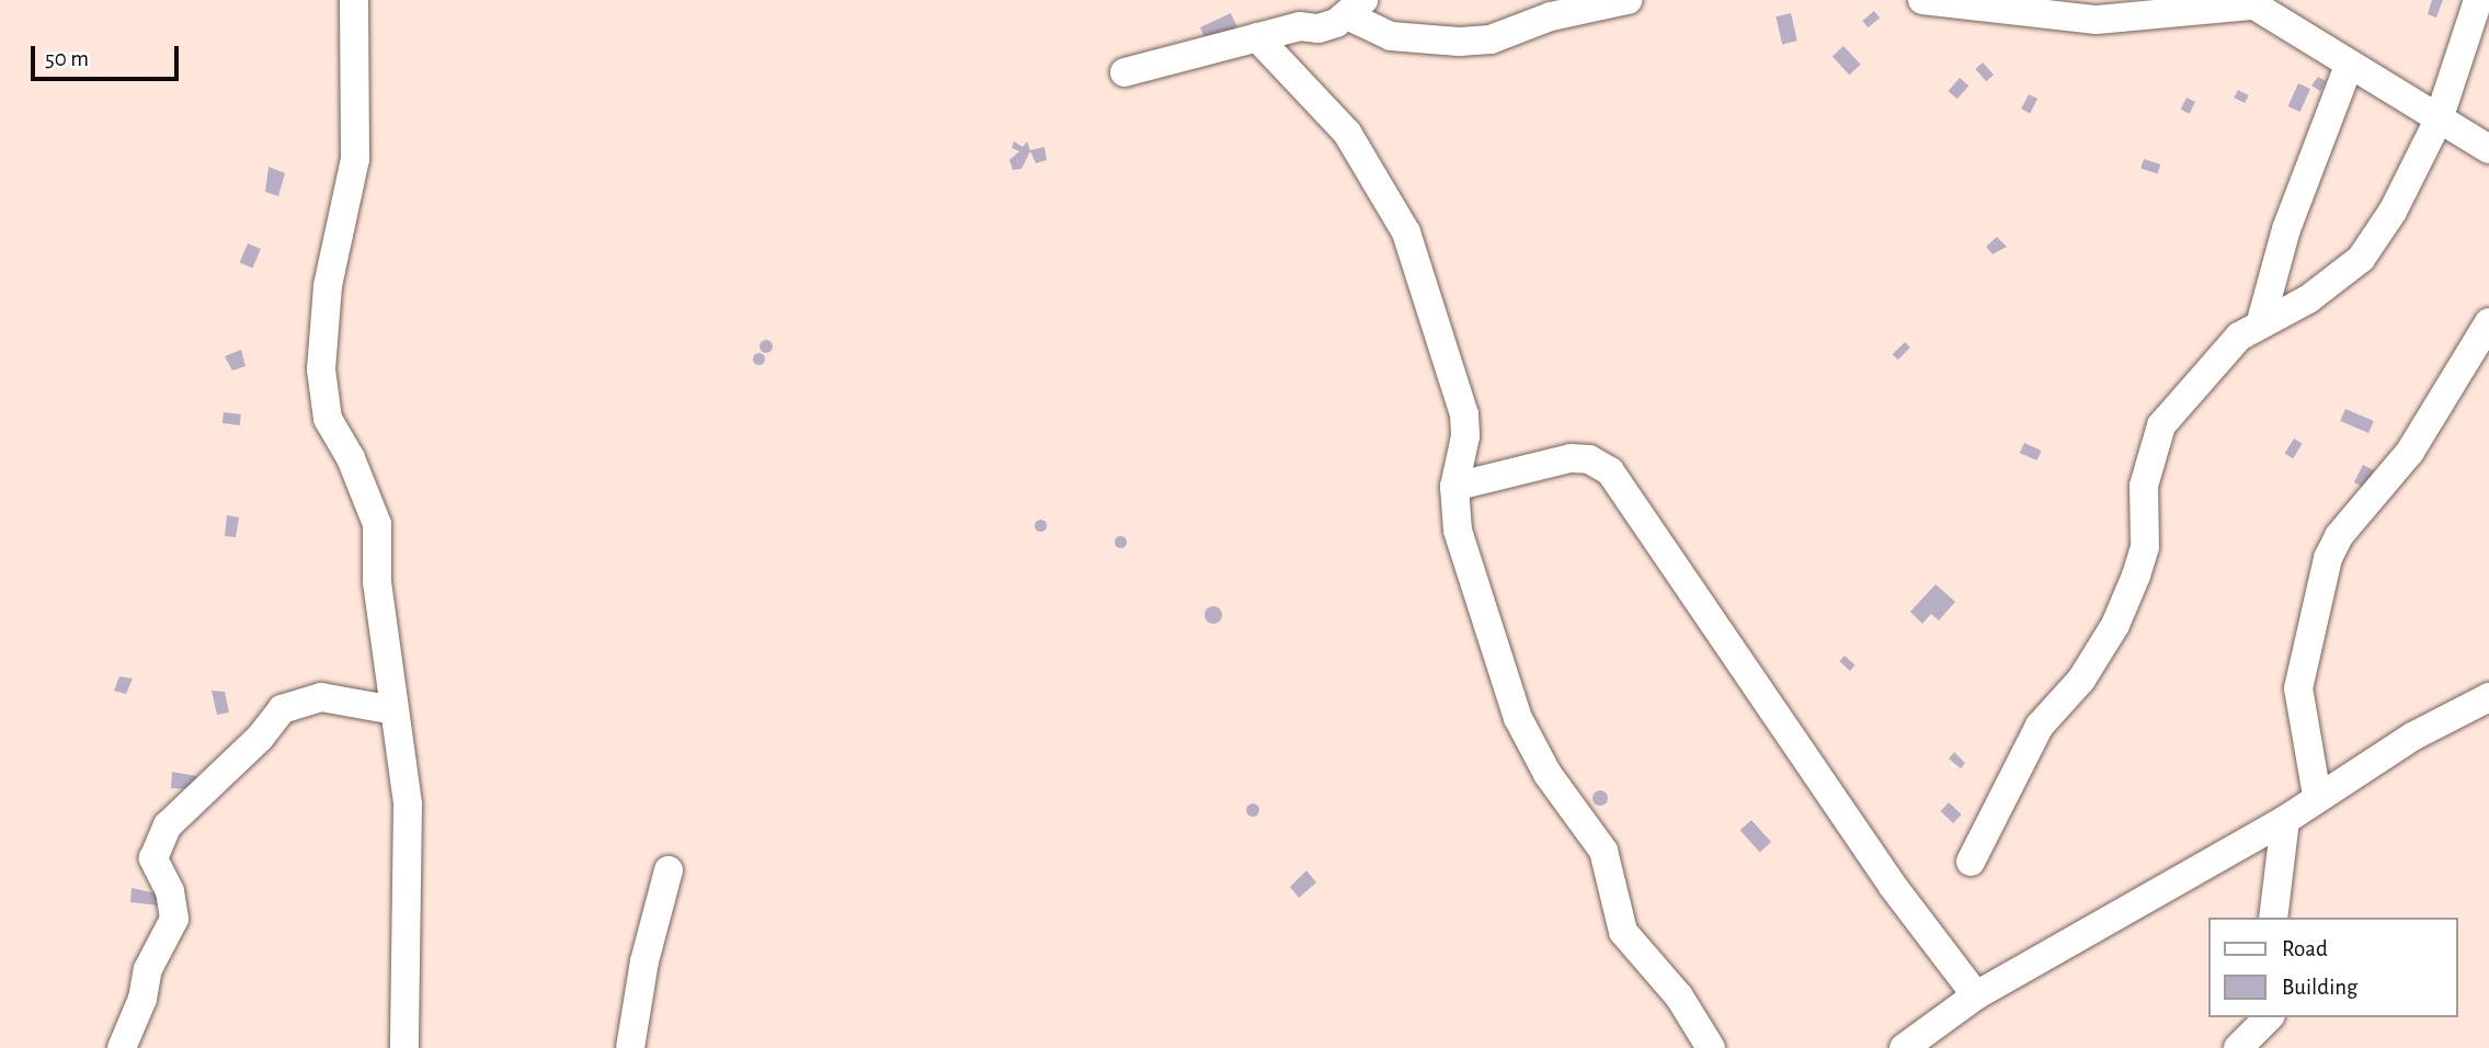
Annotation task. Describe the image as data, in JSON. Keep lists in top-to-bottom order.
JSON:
{
  "legend": ["Road", "Building"],
  "scale_bar": "50 m"
}
